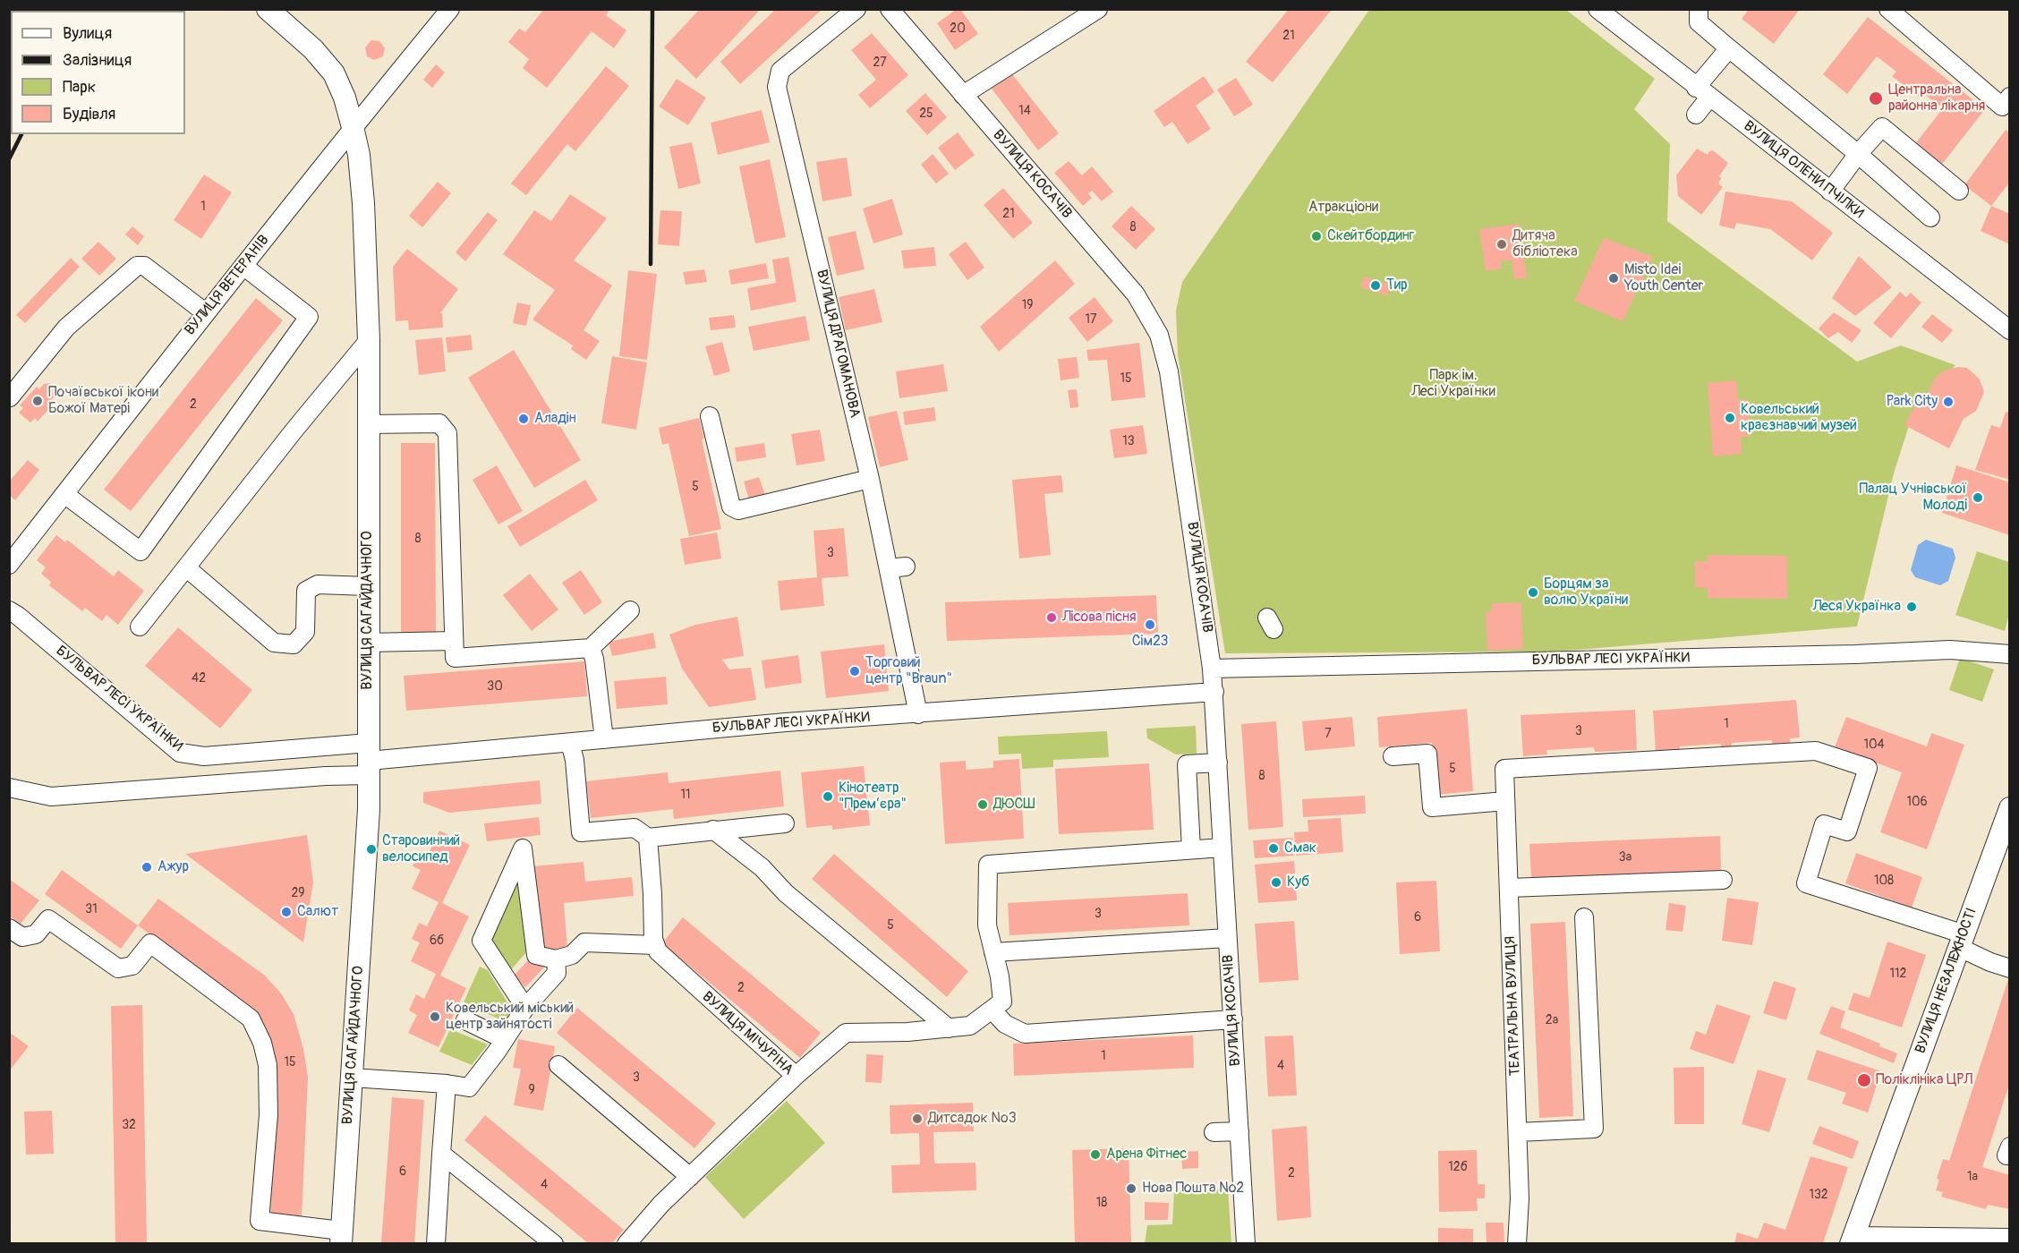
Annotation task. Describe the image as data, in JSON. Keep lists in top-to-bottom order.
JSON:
{
  "streets": {
    "main road": ["ВУЛИЦЯ САГАЙДАЧНОГО", "ВУЛИЦЯ НЕЗАЛЕЖНОСТІ"],
    "street": [
      "ВУЛИЦЯ ОЛЕНИ ПЧІЛКИ",
      "ВУЛИЦЯ КОСАЧІВ",
      "ВУЛИЦЯ ВЕТЕРАНІВ",
      "ВУЛИЦЯ ДРАГОМАНОВА",
      "БУЛЬВАР ЛЕСІ УКРАЇНКИ",
      "ТЕАТРАЛЬНА ВУЛИЦЯ",
      "ВУЛИЦЯ МІЧУРІНА"
    ]
  },
  "crossings": [
    ["ВУЛИЦЯ КОСАЧІВ", "БУЛЬВАР ЛЕСІ УКРАЇНКИ"],
    ["ВУЛИЦЯ ВЕТЕРАНІВ", "ВУЛИЦЯ САГАЙДАЧНОГО"],
    ["ВУЛИЦЯ ДРАГОМАНОВА", "БУЛЬВАР ЛЕСІ УКРАЇНКИ"],
    ["ВУЛИЦЯ САГАЙДАЧНОГО", "БУЛЬВАР ЛЕСІ УКРАЇНКИ"],
    ["ВУЛИЦЯ НЕЗАЛЕЖНОСТІ", "ТЕАТРАЛЬНА ВУЛИЦЯ"]
  ],
  "parks": ["Атракціони", "Парк ім. Лесі Українки"],
  "places": [
    "Центральна районна лікарня",
    "Скейтбординг",
    "Дитяча бібліотека",
    "Misto Idei Youth Center",
    "Тир",
    "Почаївської ікони Божої Матері",
    "Park City",
    "Ковельський краєзнавчий музей",
    "Аладін",
    "Палац Учнівської Молоді",
    "Борцям за волю України",
    "Леся Українка",
    "Лісова пісня",
    "Сім23",
    "Торговий центр \"Braun\"",
    "Кінотеатр \"Прем’єра\"",
    "ДЮСШ",
    "Смак",
    "Старовинний велосипед",
    "Ажур",
    "Куб",
    "Салют",
    "Ковельський міський центр зайнятості",
    "Поліклініка ЦРЛ",
    "Дитсадок №3",
    "Арена Фітнес",
    "Нова Пошта №2"
  ],
  "house_numbers": [
    "20",
    "21",
    "27",
    "14",
    "25",
    "1",
    "21",
    "8",
    "19",
    "17",
    "15",
    "2",
    "13",
    "5",
    "8",
    "3",
    "42",
    "30",
    "1",
    "3",
    "7",
    "104",
    "5",
    "8",
    "11",
    "106",
    "3а",
    "108",
    "29",
    "31",
    "3",
    "6",
    "5",
    "6б",
    "112",
    "2",
    "2а",
    "1",
    "15",
    "4",
    "3",
    "9",
    "32",
    "12б",
    "6",
    "2",
    "1а",
    "4",
    "132",
    "18"
  ],
  "legend": [
    "Вулиця",
    "Залізниця",
    "Парк",
    "Будівля"
  ]
}
